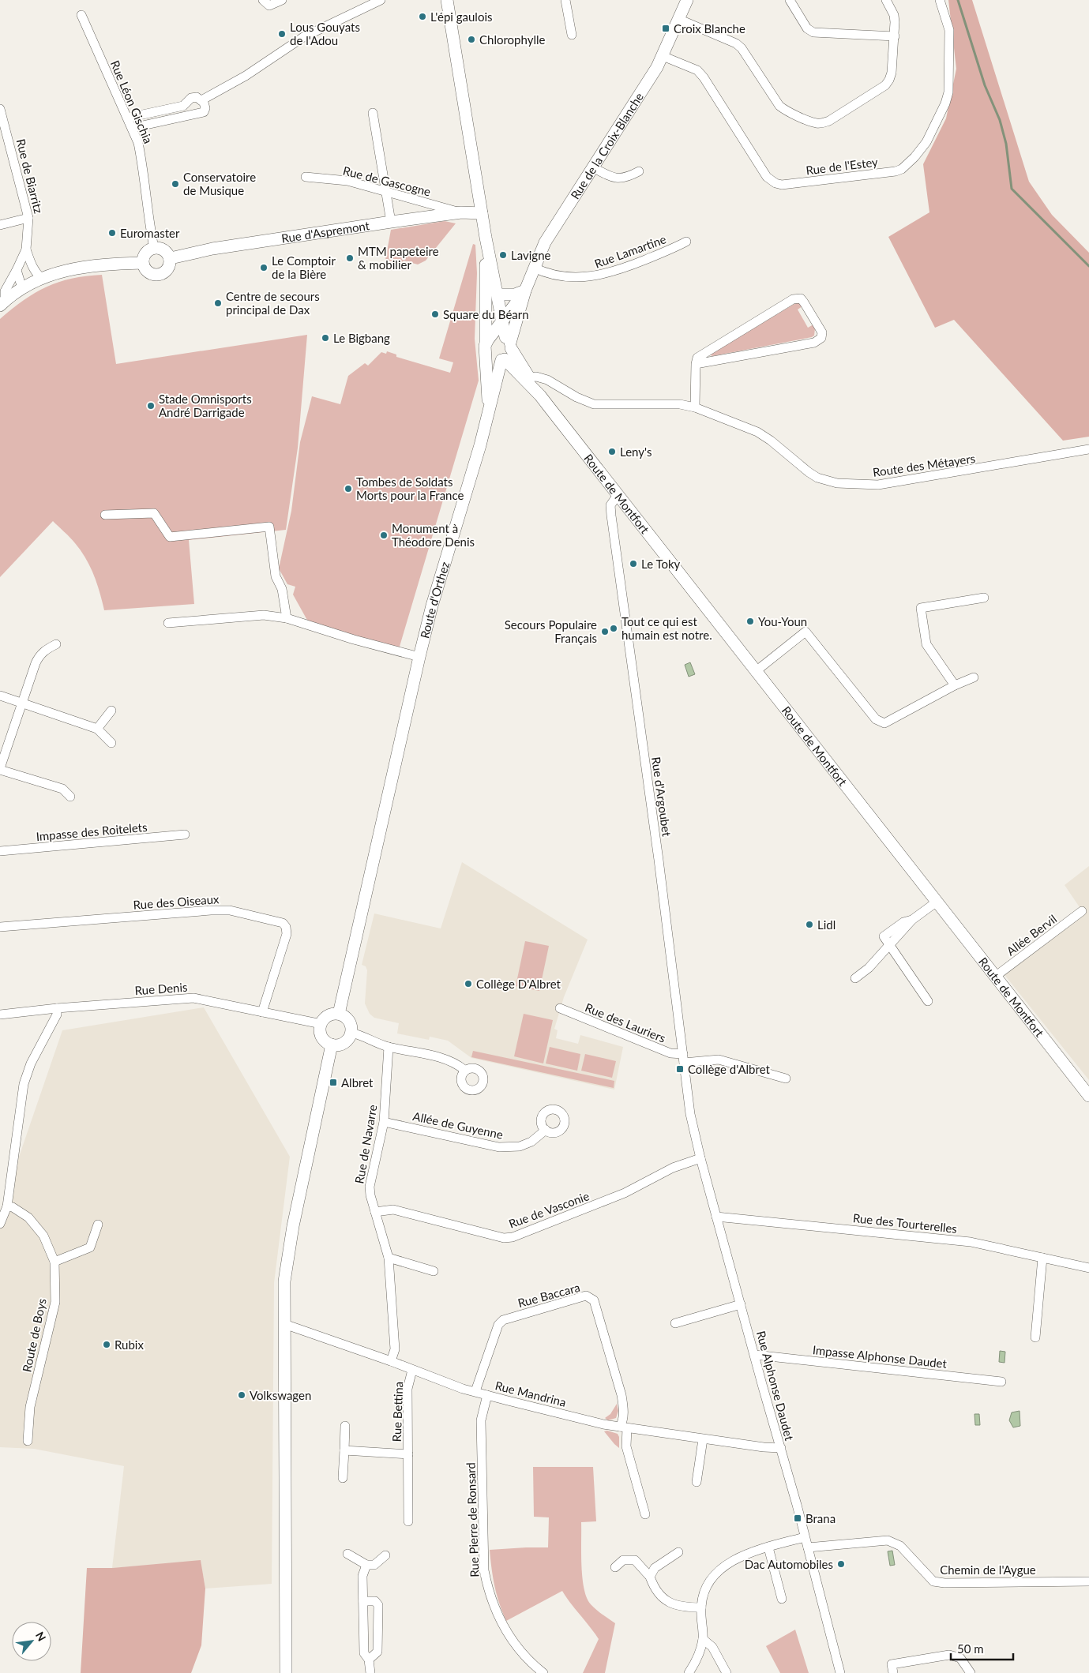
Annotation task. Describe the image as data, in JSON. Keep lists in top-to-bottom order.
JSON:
{
  "streets": {
    "main road": [
      "Rue de la Croix-Blanche",
      "Rue d'Aspremont",
      "Route de Montfort",
      "Route d'Orthez"
    ],
    "street": [
      "Rue Léon Gischia",
      "Rue de l'Estey",
      "Rue de Biarritz",
      "Rue de Gascogne",
      "Rue Lamartine",
      "Route des Métayers",
      "Rue d'Argoubet",
      "Impasse des Roitelets",
      "Rue des Oiseaux",
      "Allée Bervil",
      "Rue Denis",
      "Rue des Lauriers",
      "Allée de Guyenne",
      "Rue de Navarre",
      "Rue de Vasconie",
      "Rue des Tourterelles",
      "Rue Baccara",
      "Route de Boys",
      "Impasse Alphonse Daudet",
      "Rue Alphonse Daudet",
      "Rue Mandrina",
      "Rue Bettina",
      "Rue Pierre de Ronsard",
      "Chemin de l'Aygue"
    ]
  },
  "crossings": [
    ["Rue Léon Gischia", "Rue d'Aspremont"],
    ["Rue de la Croix-Blanche", "Rue de l'Estey"],
    ["Rue de la Croix-Blanche", "Rue Lamartine"],
    ["Rue de la Croix-Blanche", "Route de Montfort"],
    ["Rue de la Croix-Blanche", "Route d'Orthez"],
    ["Rue de Gascogne", "Rue d'Aspremont"],
    ["Route des Métayers", "Route de Montfort"],
    ["Route de Montfort", "Route d'Orthez"],
    ["Route de Montfort", "Rue d'Argoubet"],
    ["Route de Montfort", "Allée Bervil"],
    ["Route d'Orthez", "Rue Denis"],
    ["Rue d'Argoubet", "Rue des Lauriers"],
    ["Rue d'Argoubet", "Rue Alphonse Daudet"],
    ["Rue des Oiseaux", "Rue Denis"],
    ["Allée de Guyenne", "Rue de Navarre"],
    ["Rue de Navarre", "Rue de Vasconie"],
    ["Rue de Navarre", "Rue Mandrina"],
    ["Rue de Vasconie", "Rue Alphonse Daudet"],
    ["Rue des Tourterelles", "Rue Alphonse Daudet"],
    ["Rue Baccara", "Rue Mandrina"],
    ["Impasse Alphonse Daudet", "Rue Alphonse Daudet"],
    ["Rue Alphonse Daudet", "Rue Mandrina"],
    ["Rue Alphonse Daudet", "Chemin de l'Aygue"],
    ["Rue Mandrina", "Rue Bettina"],
    ["Rue Mandrina", "Rue Pierre de Ronsard"]
  ],
  "places": {
    "other": [
      "L'épi gaulois",
      "Lous Gouyats de l'Adou",
      "Chlorophylle",
      "Conservatoire de Musique",
      "Euromaster",
      "Lavigne",
      "MTM papeteire & mobilier",
      "Le Comptoir de la Bière",
      "Centre de secours principal de Dax",
      "Square du Béarn",
      "Le Bigbang",
      "Stade Omnisports André Darrigade",
      "Leny's",
      "Tombes de Soldats Morts pour la France",
      "Monument à Théodore Denis",
      "Le Toky",
      "You-Youn",
      "Tout ce qui est humain est notre.",
      "Secours Populaire Français",
      "Lidl",
      "Collège D'Albret",
      "Rubix",
      "Volkswagen",
      "Dac Automobiles"
    ],
    "transit": [
      "Croix Blanche",
      "Collège d'Albret",
      "Albret",
      "Brana"
    ]
  },
  "scale_bar": "50 m",
  "north": "top right"
}
